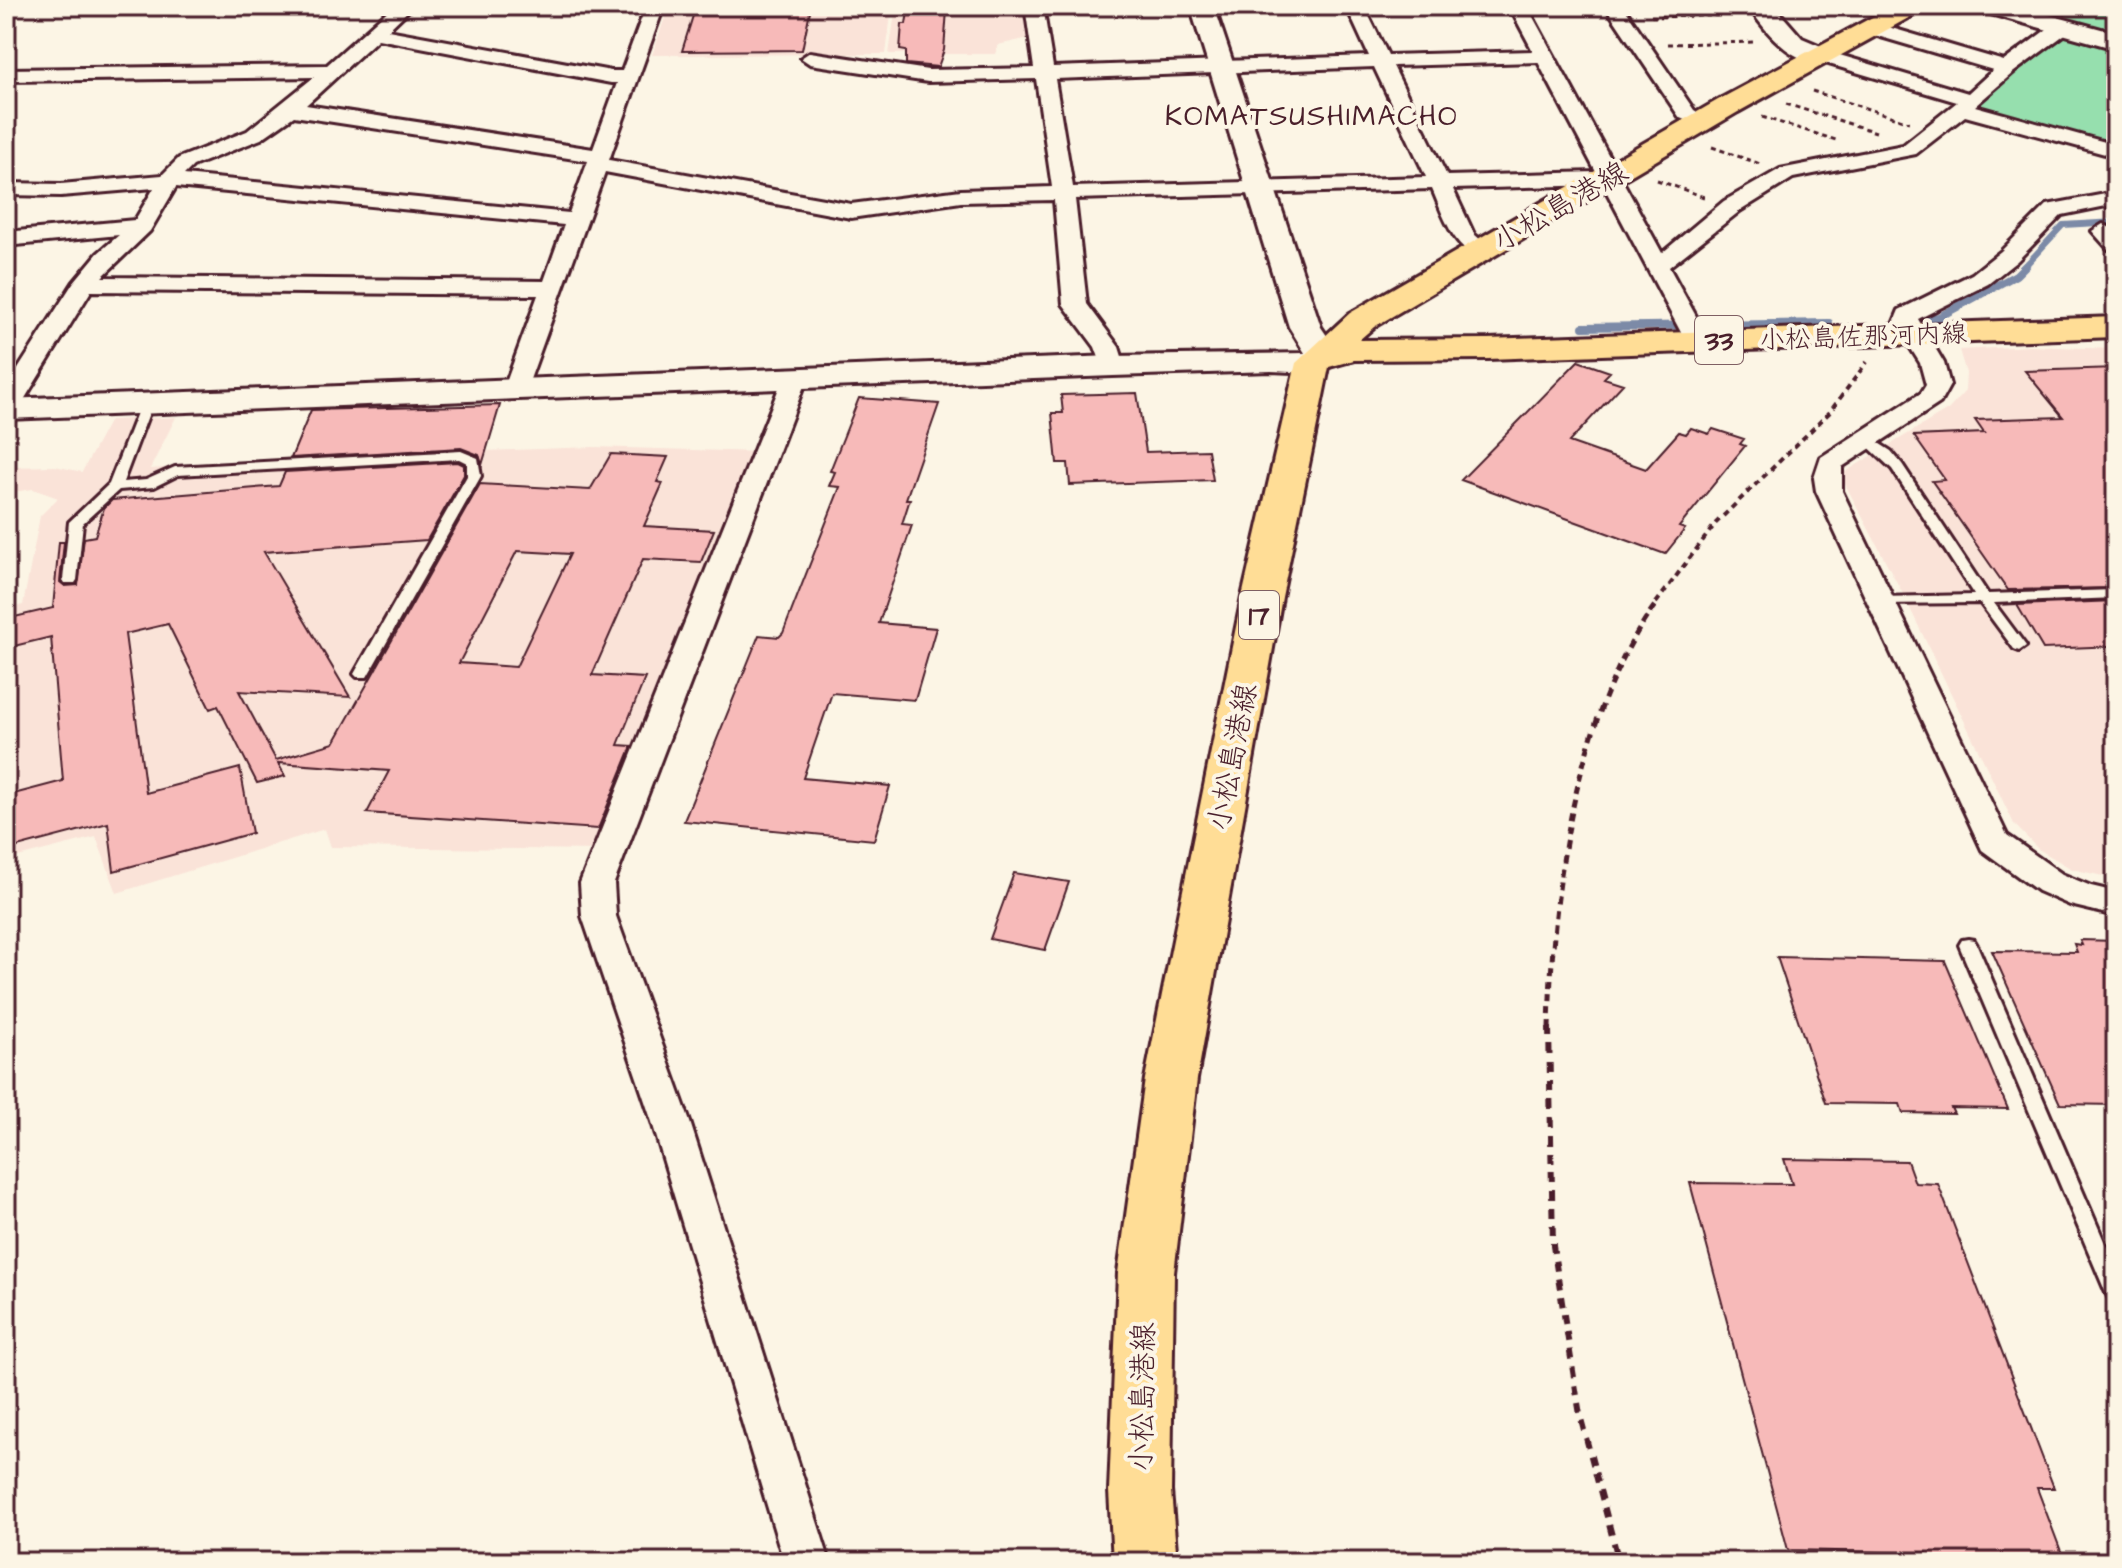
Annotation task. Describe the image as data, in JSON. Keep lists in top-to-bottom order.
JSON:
{
  "streets": {
    "main road": [
      "小松島港線",
      "小松島佐那河内線",
      "33",
      "17"
    ]
  },
  "crossings": [
    ["小松島港線", "小松島佐那河内線"]
  ],
  "districts": ["KOMATSUSHIMACHO"]
}
